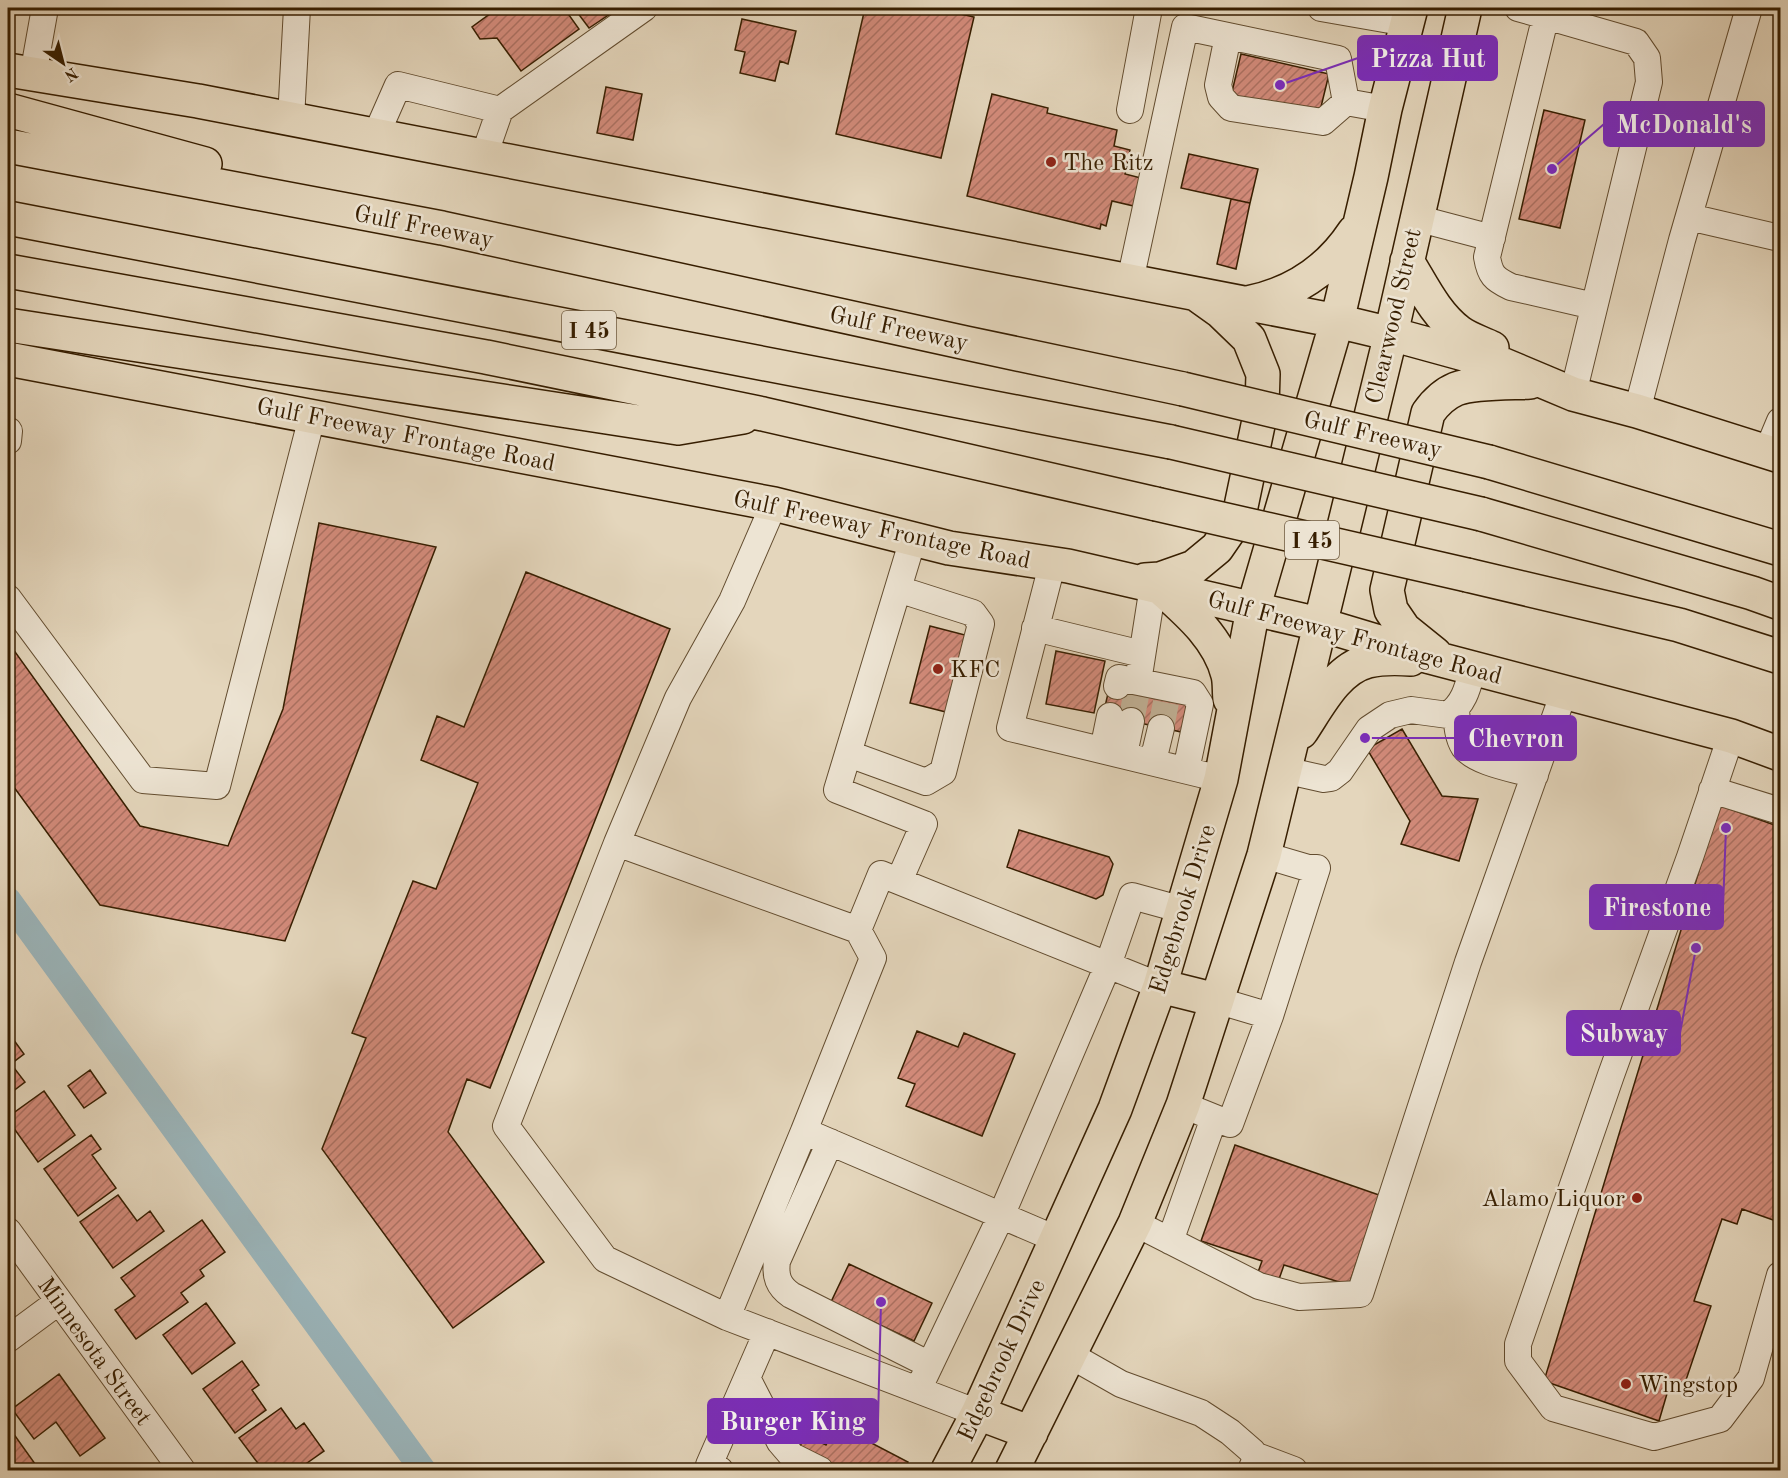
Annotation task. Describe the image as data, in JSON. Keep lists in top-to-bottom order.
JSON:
{
  "streets": {
    "main road": [
      "Gulf Freeway",
      "Clearwood Street",
      "I 45",
      "Gulf Freeway Frontage Road",
      "Edgebrook Drive"
    ],
    "street": ["Minnesota Street"]
  },
  "crossings": [
    ["Clearwood Street", "Gulf Freeway Frontage Road"],
    ["Gulf Freeway Frontage Road", "Edgebrook Drive"]
  ],
  "places": [
    "Pizza Hut",
    "The Ritz",
    "McDonald's",
    "KFC",
    "Chevron",
    "Firestone",
    "Subway",
    "Alamo Liquor",
    "Burger King",
    "Wingstop"
  ],
  "north": "bottom right"
}
